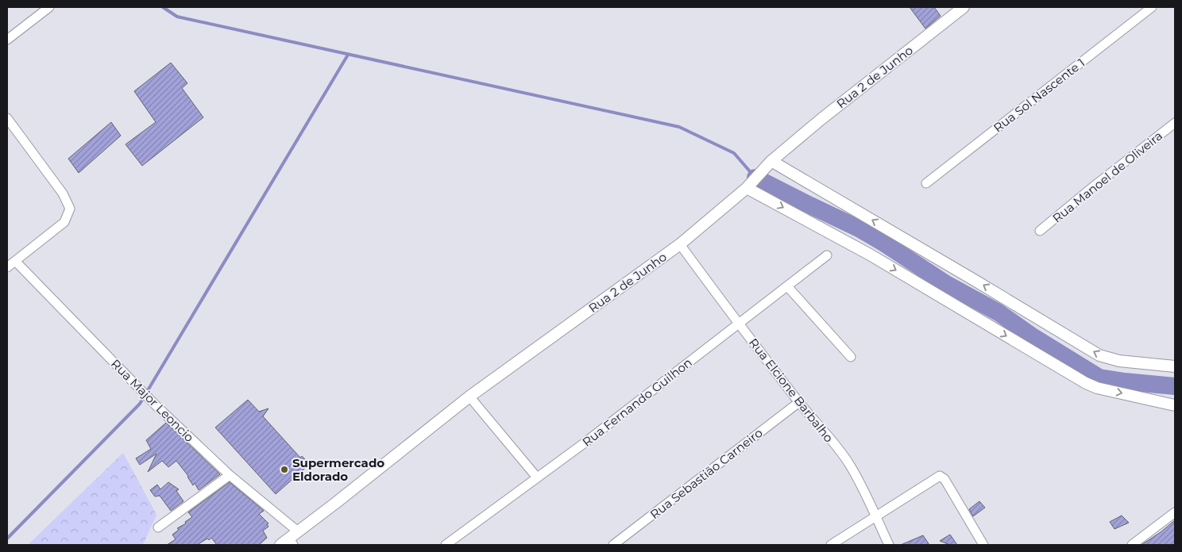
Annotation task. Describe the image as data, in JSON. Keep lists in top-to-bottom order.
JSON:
{
  "streets": {
    "street": [
      "Rua 2 de Junho",
      "Rua Sol Nascente 1",
      "Rua Manoel de Oliveira",
      "Rua Elcione Barbalho",
      "Rua Major Leoncio",
      "Rua Fernando Guilhon",
      "Rua Sebastião Carneiro"
    ]
  },
  "crossings": [
    ["Rua 2 de Junho", "Rua Elcione Barbalho"],
    ["Rua 2 de Junho", "Rua Major Leoncio"],
    ["Rua Elcione Barbalho", "Rua Fernando Guilhon"],
    ["Rua Elcione Barbalho", "Rua Sebastião Carneiro"]
  ],
  "places": ["Supermercado Eldorado"]
}
